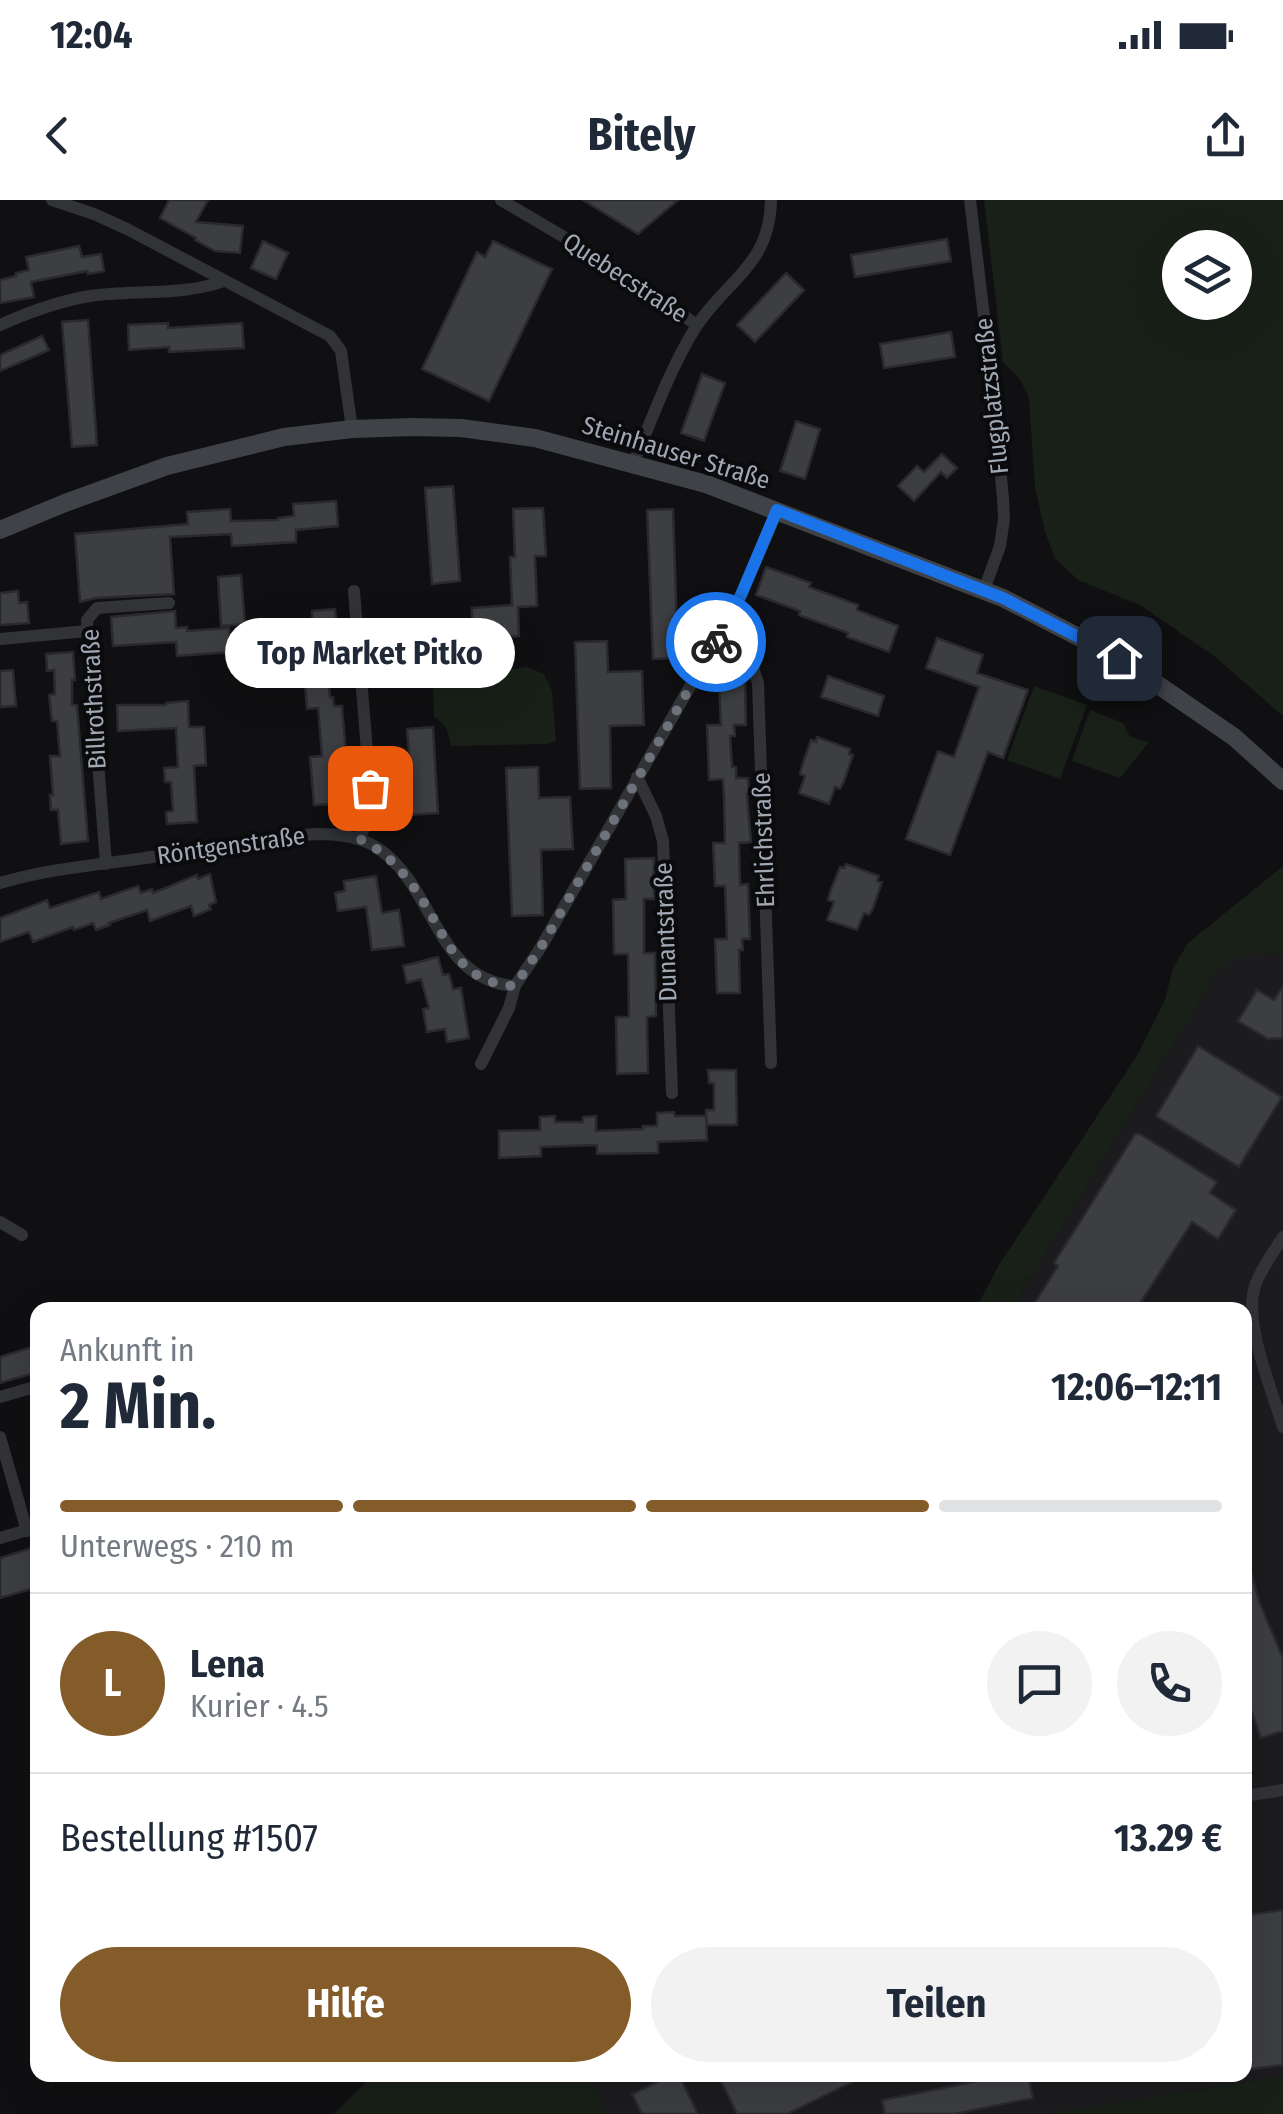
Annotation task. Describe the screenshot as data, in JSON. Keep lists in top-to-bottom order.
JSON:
{
  "streets": {
    "main road": ["Steinhauser Straße"],
    "street": [
      "Quebecstraße",
      "Flugplatzstraße",
      "Billrothstraße",
      "Ehrlichstraße",
      "Röntgenstraße",
      "Dunantstraße"
    ]
  },
  "crossings": [
    ["Flugplatzstraße", "Steinhauser Straße"],
    ["Billrothstraße", "Röntgenstraße"]
  ],
  "places": ["Top Market Pitko"],
  "page": {
    "status": "12:04",
    "header": "Bitely",
    "bubble": "Top Market Pitko",
    "heading": ["2 Min.", "Ankunft in", "12:06–12:11"],
    "panel": [
      "Lena",
      "Kurier · 4.5",
      "Bestellung #1507",
      "13.29 €"
    ],
    "bar": "Unterwegs · 210 m",
    "round": "L",
    "buttons": ["Hilfe", "Teilen"]
  }
}
